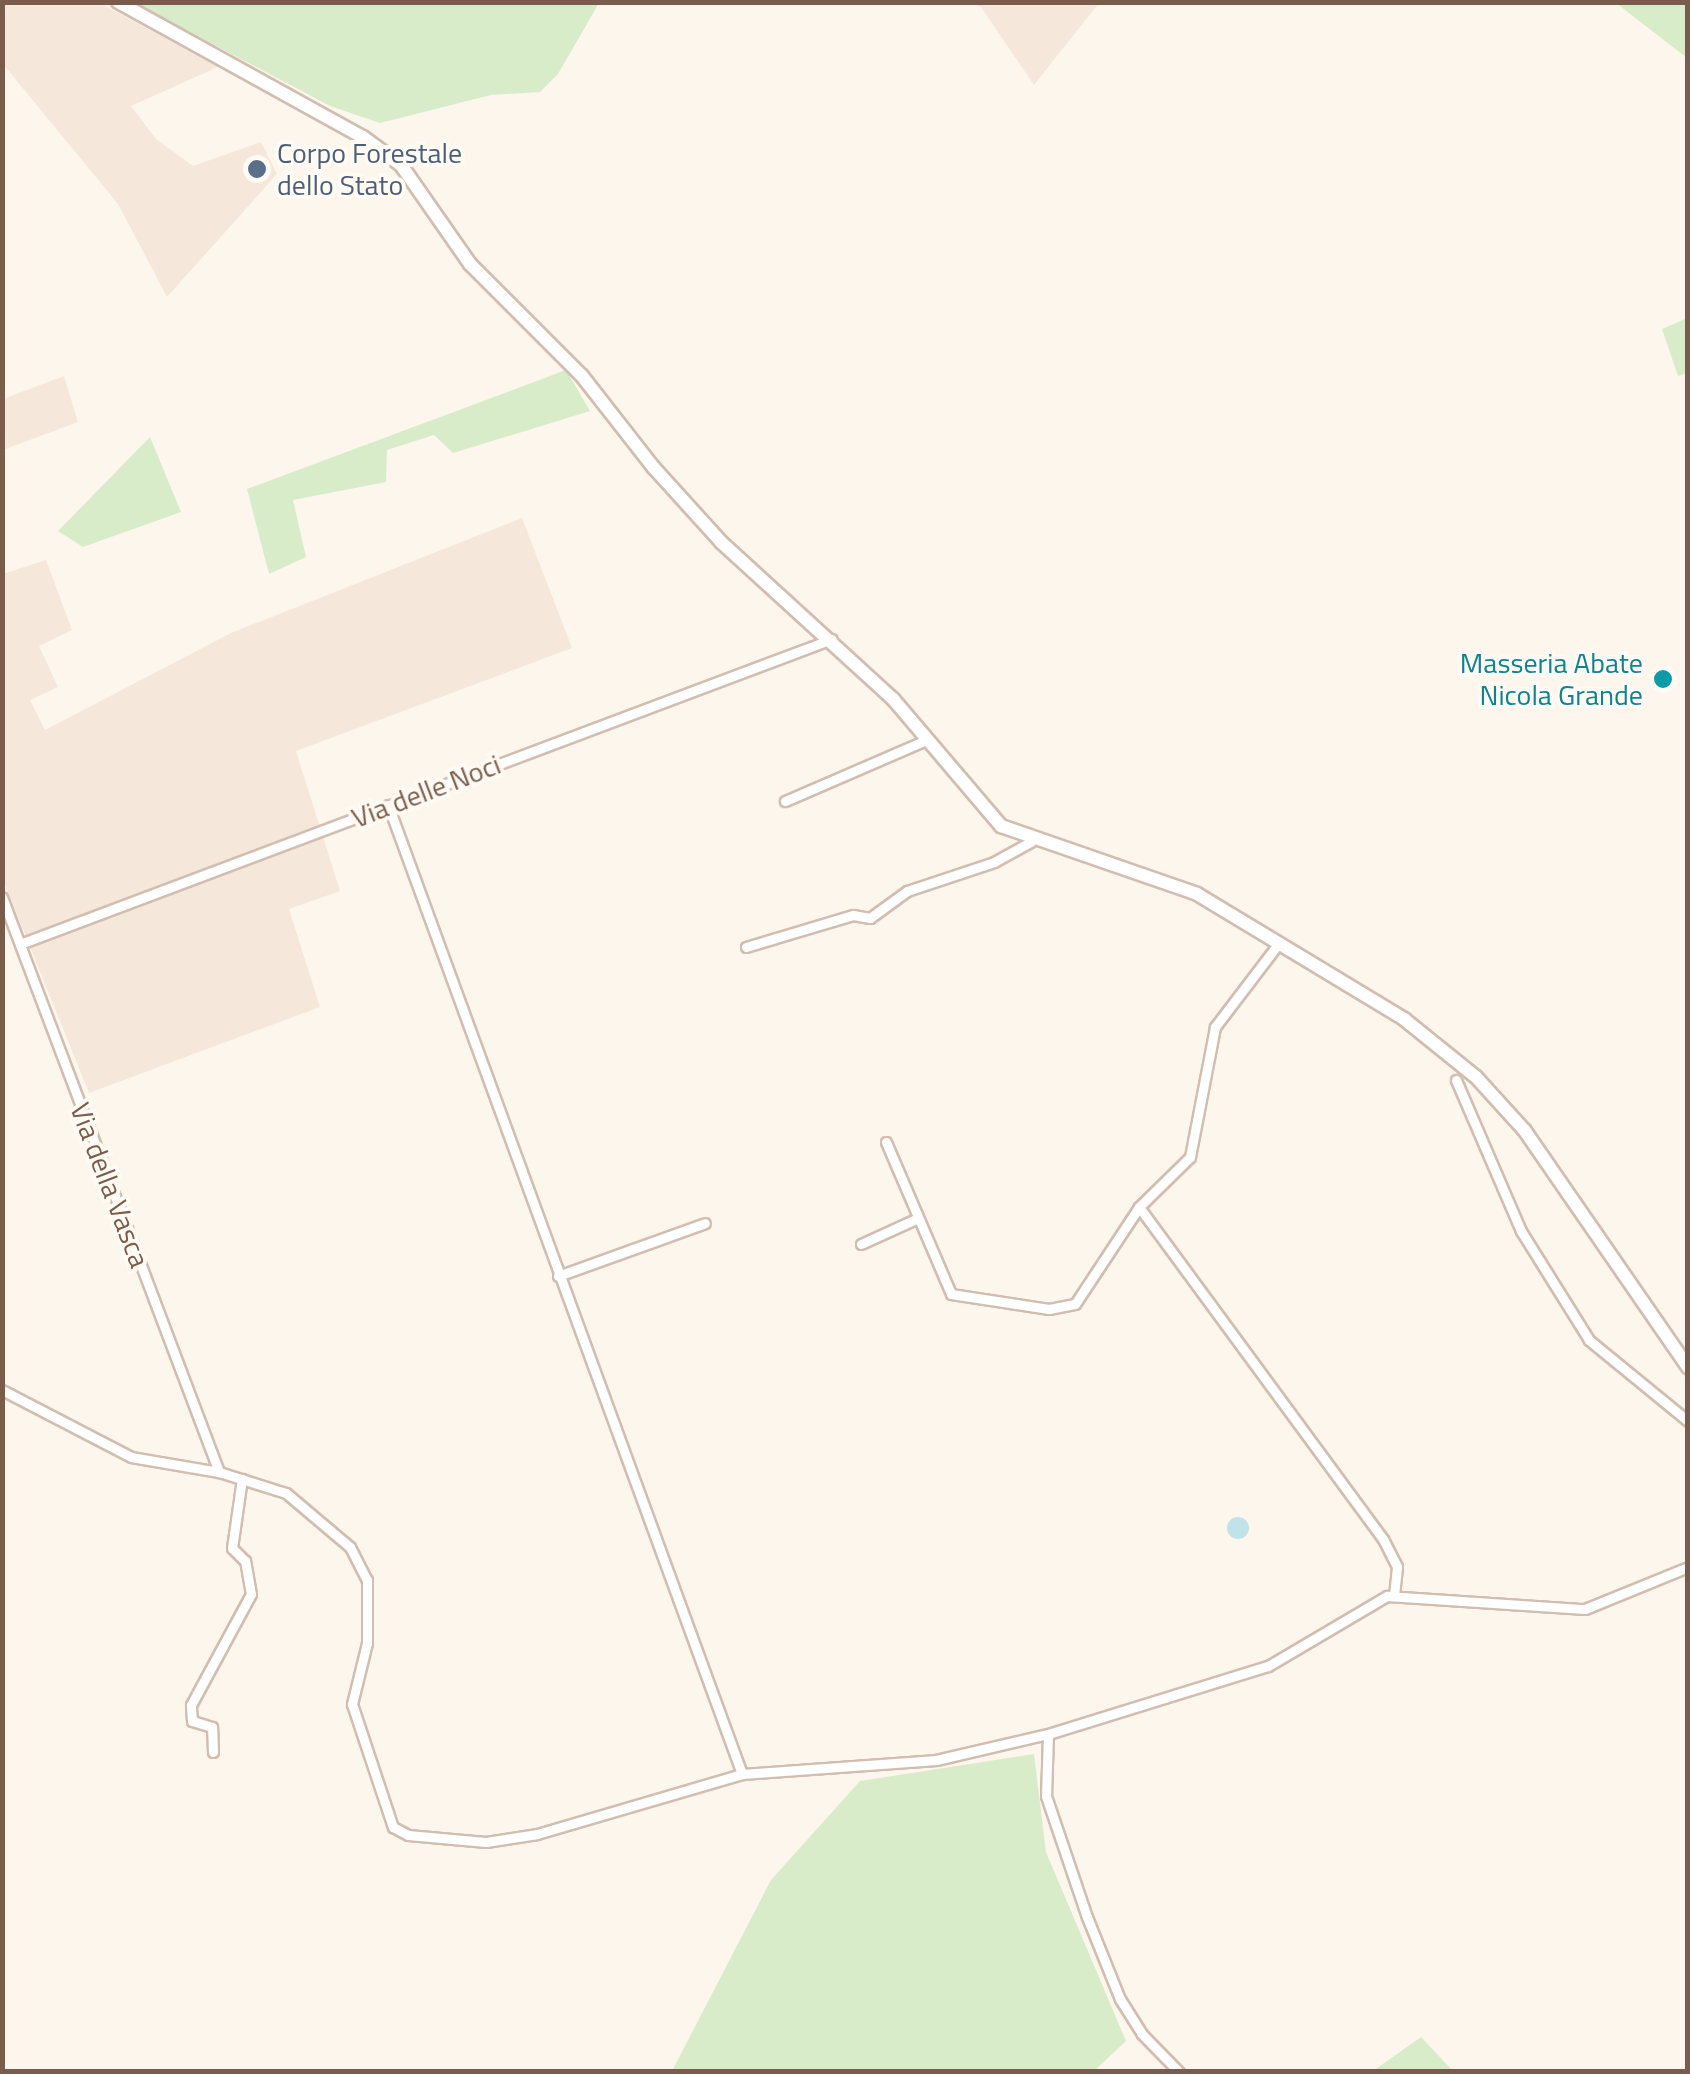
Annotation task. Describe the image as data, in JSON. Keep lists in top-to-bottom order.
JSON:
{
  "streets": {
    "street": ["Via delle Noci", "Via della Vasca"]
  },
  "crossings": [
    ["Via delle Noci", "Via della Vasca"]
  ],
  "places": ["Corpo Forestale dello Stato", "Masseria Abate Nicola Grande"]
}
